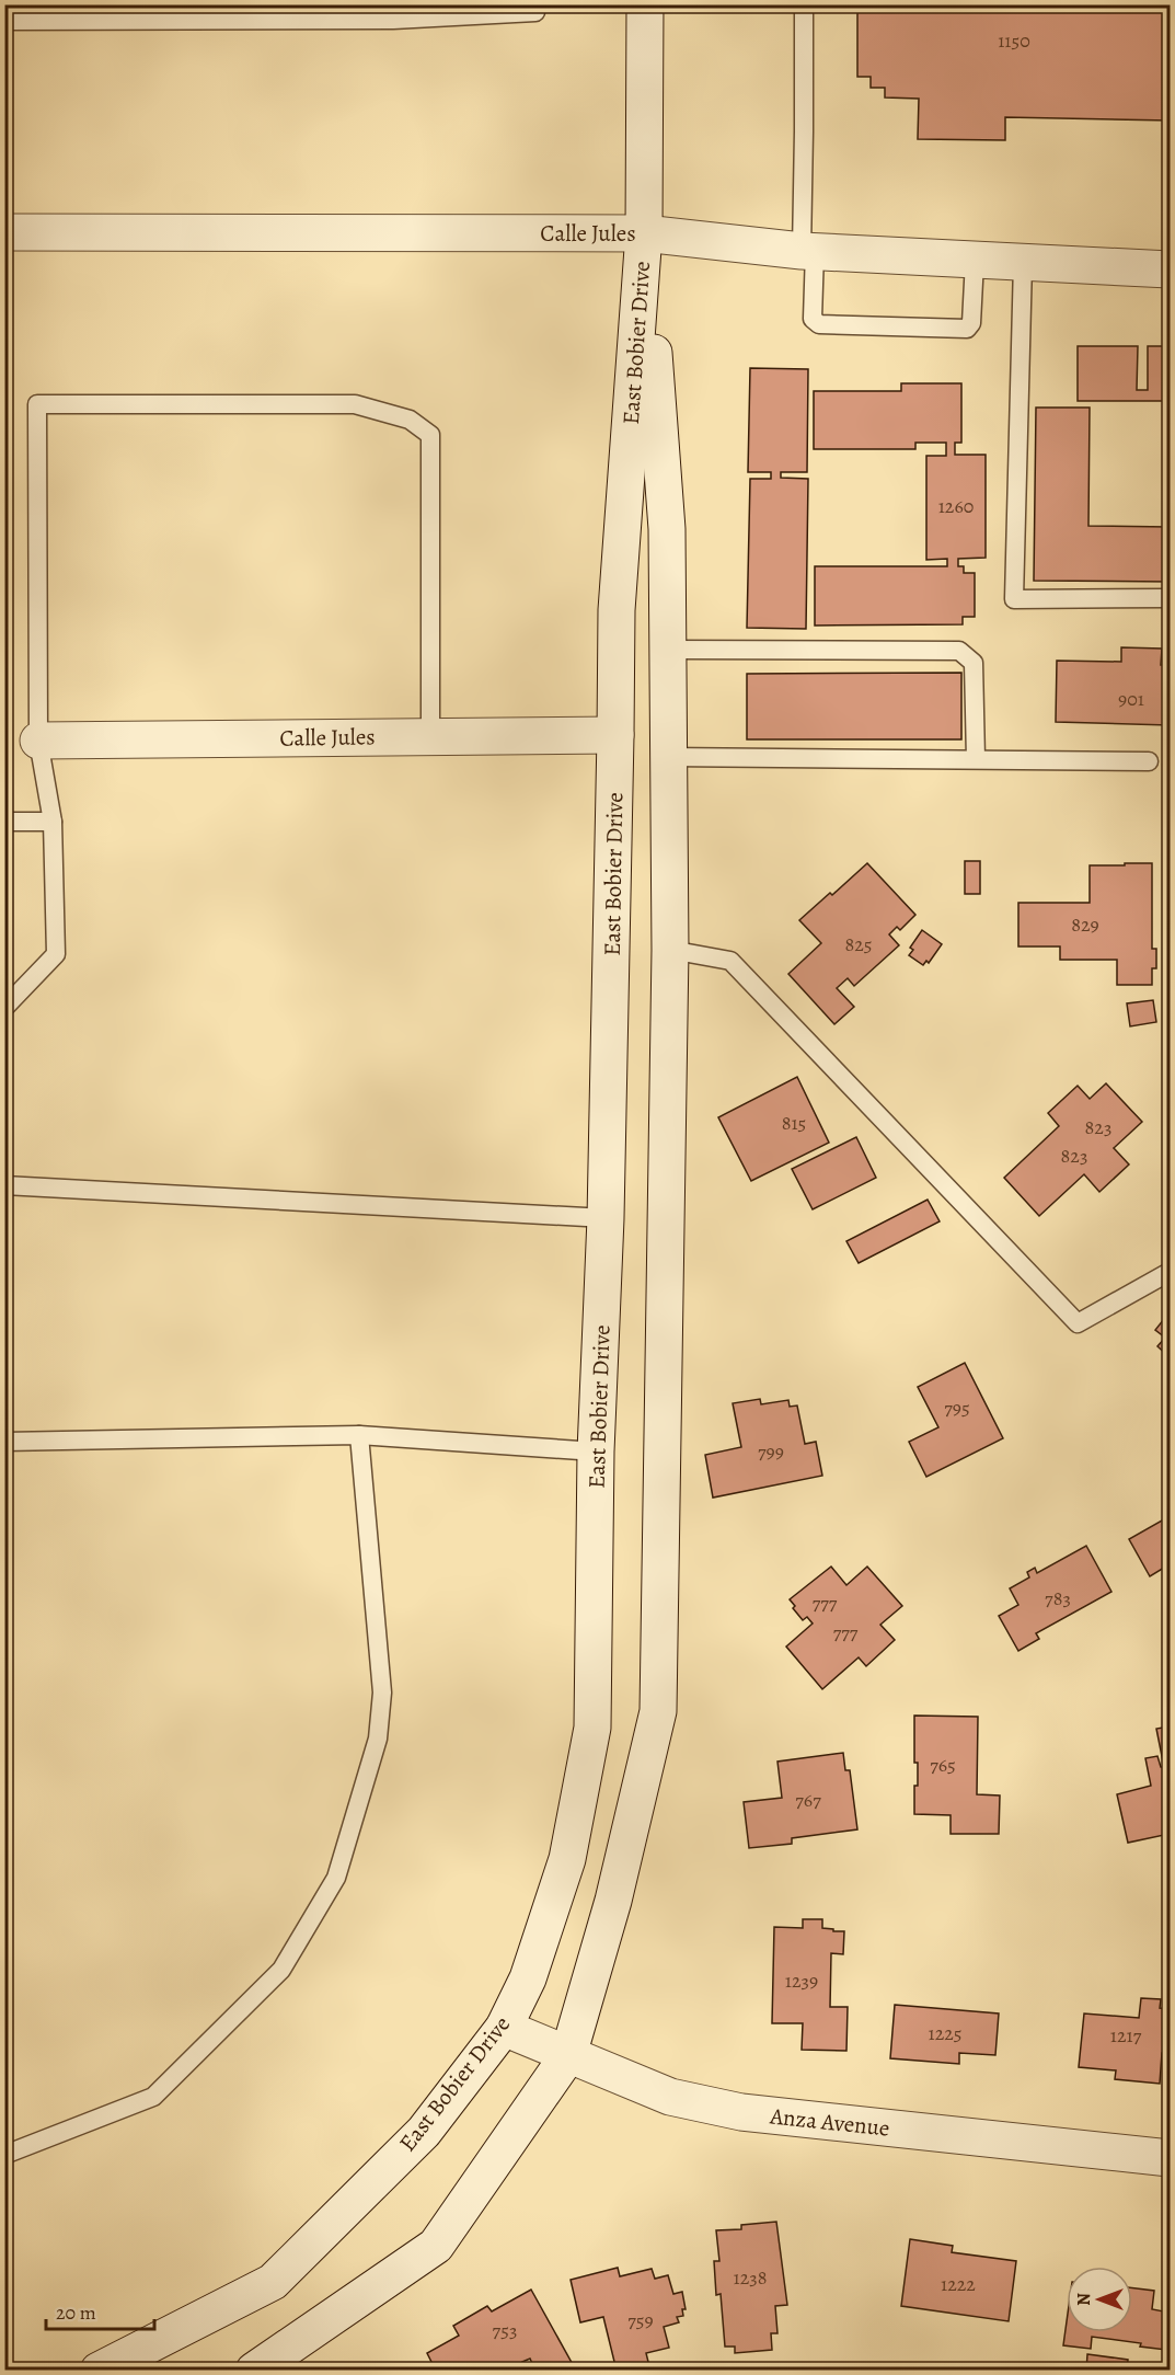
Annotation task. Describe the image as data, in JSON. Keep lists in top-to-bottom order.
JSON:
{
  "streets": {
    "main road": ["Calle Jules", "East Bobier Drive", "Anza Avenue"]
  },
  "crossings": [
    ["Calle Jules", "East Bobier Drive"],
    ["East Bobier Drive", "Anza Avenue"]
  ],
  "house_numbers": [
    "1150",
    "1260",
    "901",
    "829",
    "825",
    "815",
    "823",
    "823",
    "795",
    "799",
    "783",
    "777",
    "777",
    "765",
    "767",
    "1239",
    "1225",
    "1217",
    "1238",
    "1222",
    "759",
    "753"
  ],
  "scale_bar": "20 m",
  "north": "left"
}
